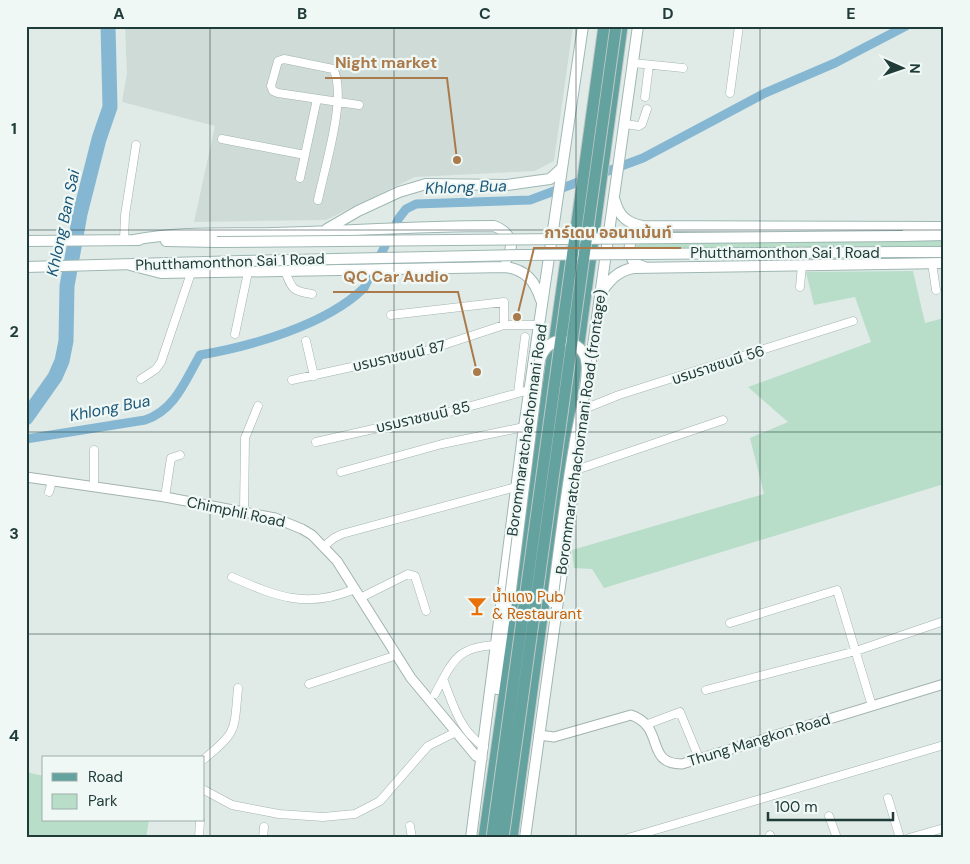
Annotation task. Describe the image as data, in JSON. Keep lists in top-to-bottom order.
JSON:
{
  "streets": {
    "main road": ["Phutthamonthon Sai 1 Road", "Borommaratchachonnani Road", "Borommaratchachonnani Road (frontage)"],
    "street": [
      "บรมราชชนนี 87",
      "บรมราชชนนี 56",
      "บรมราชชนนี 85",
      "Chimphli Road",
      "Thung Mangkon Road"
    ]
  },
  "crossings": [
    ["Phutthamonthon Sai 1 Road", "Borommaratchachonnani Road (frontage)"],
    ["บรมราชชนนี 56", "Borommaratchachonnani Road (frontage)"]
  ],
  "water": ["Khlong Bua", "Khlong Ban Sai"],
  "places": {
    "other": ["Night market", "การ์เดน ออนาเม้นท์", "QC Car Audio"],
    "bar": ["น้ำแดง Pub & Restaurant"]
  },
  "legend": ["Road", "Park"],
  "scale_bar": "100 m",
  "north": "right",
  "grid": {
    "columns": [
      "A",
      "B",
      "C",
      "D",
      "E"
    ],
    "rows": [
      "1",
      "2",
      "3",
      "4"
    ]
  }
}
